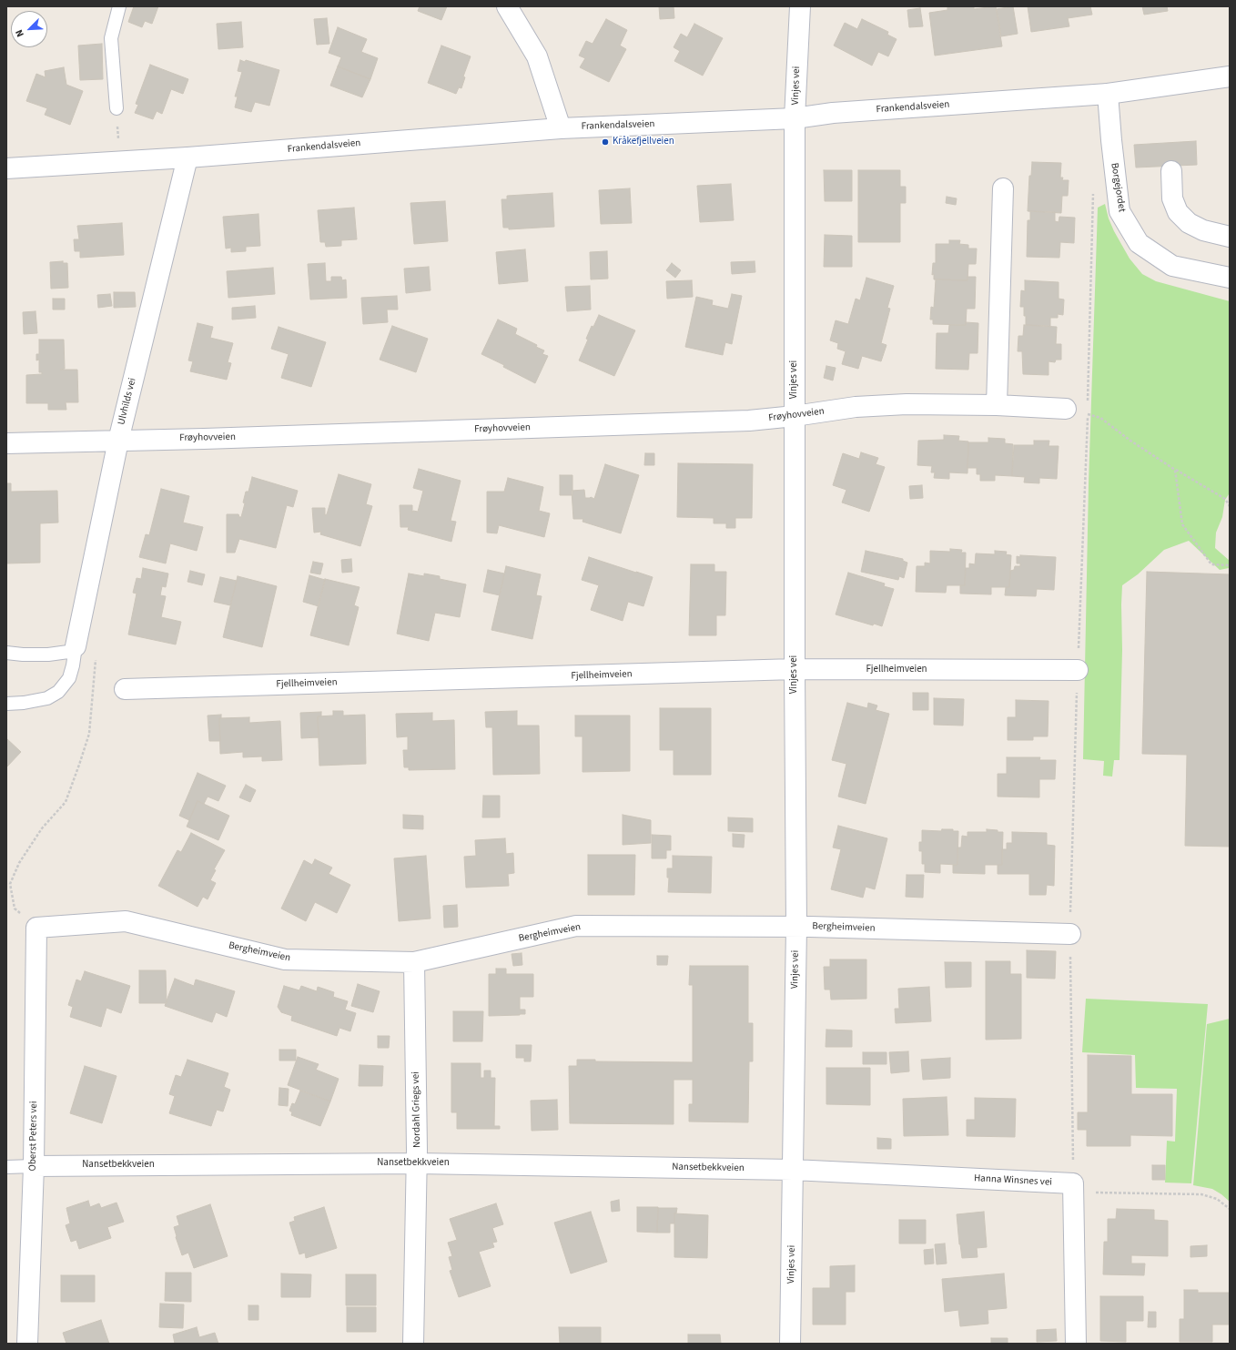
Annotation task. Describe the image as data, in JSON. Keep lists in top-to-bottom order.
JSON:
{
  "streets": {
    "street": [
      "Vinjes vei",
      "Frankendalsveien",
      "Borgejordet",
      "Ulvhilds vei",
      "Frøyhovveien",
      "Fjellheimveien",
      "Bergheimveien",
      "Nordahl Griegs vei",
      "Oberst Peters vei",
      "Nansetbekkveien",
      "Hanna Winsnes vei"
    ]
  },
  "crossings": [
    ["Vinjes vei", "Frankendalsveien"],
    ["Vinjes vei", "Frøyhovveien"],
    ["Vinjes vei", "Fjellheimveien"],
    ["Vinjes vei", "Bergheimveien"],
    ["Vinjes vei", "Nansetbekkveien"],
    ["Vinjes vei", "Hanna Winsnes vei"],
    ["Frankendalsveien", "Borgejordet"],
    ["Frankendalsveien", "Ulvhilds vei"],
    ["Ulvhilds vei", "Frøyhovveien"],
    ["Bergheimveien", "Nordahl Griegs vei"],
    ["Bergheimveien", "Oberst Peters vei"],
    ["Nordahl Griegs vei", "Nansetbekkveien"],
    ["Oberst Peters vei", "Nansetbekkveien"],
    ["Nansetbekkveien", "Hanna Winsnes vei"]
  ],
  "places": ["Kråkefjellveien"],
  "north": "bottom left"
}
